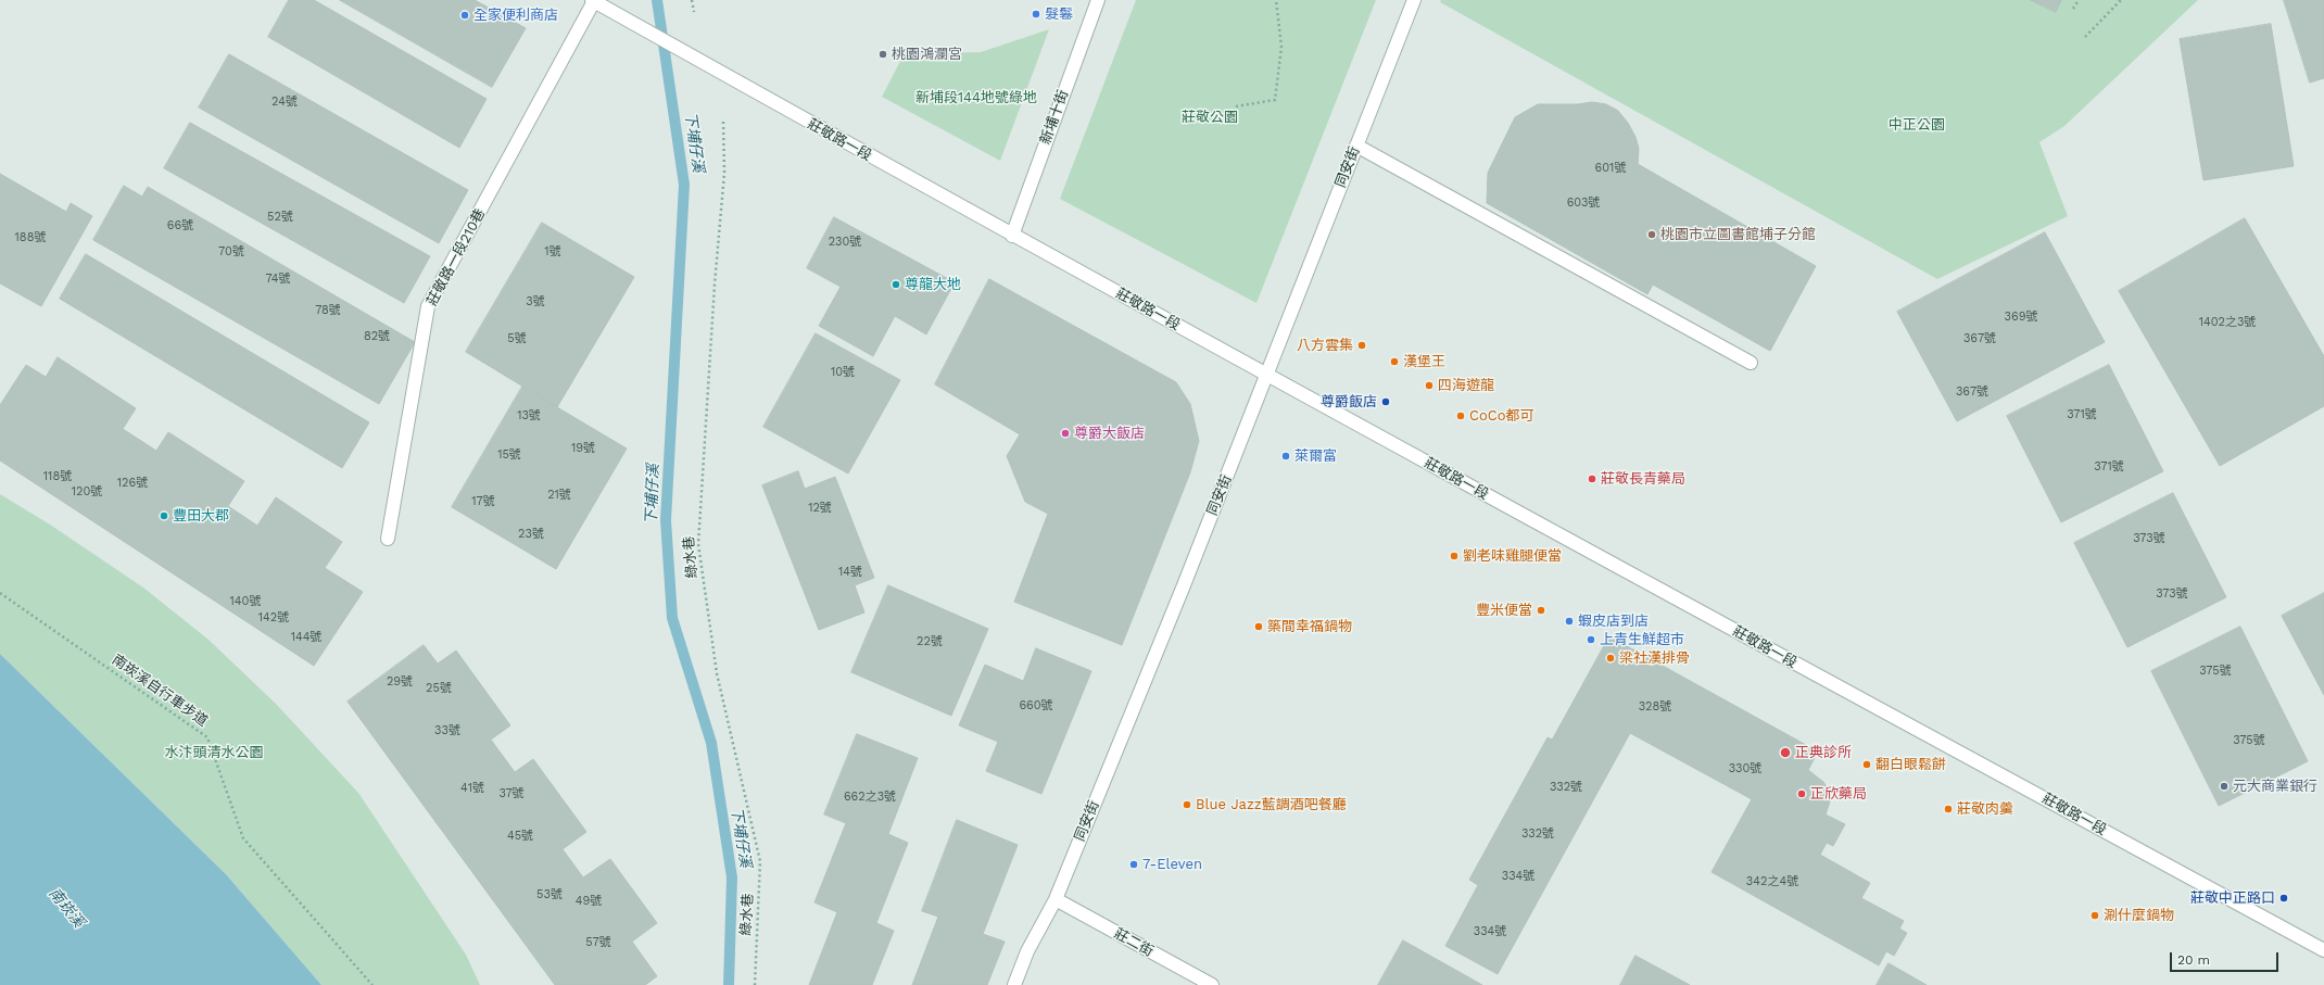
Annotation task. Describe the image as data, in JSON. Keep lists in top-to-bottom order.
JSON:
{
  "streets": {
    "street": [
      "新埔十街",
      "莊敬路一段",
      "同安街",
      "莊敬路一段210巷",
      "莊二街"
    ],
    "path": ["綠水巷", "南崁溪自行車步道"]
  },
  "crossings": [
    ["新埔十街", "莊敬路一段"],
    ["莊敬路一段", "同安街"],
    ["莊敬路一段", "莊敬路一段210巷"],
    ["同安街", "莊二街"]
  ],
  "water": ["下埔仔溪", "南崁溪"],
  "parks": [
    "新埔段144地號綠地",
    "莊敬公園",
    "中正公園",
    "水汴頭清水公園"
  ],
  "places": [
    "髮鬈",
    "全家便利商店",
    "桃園鴻瀾宮",
    "桃園市立圖書館埔子分館",
    "尊龍大地",
    "八方雲集",
    "漢堡王",
    "四海遊龍",
    "尊爵飯店",
    "CoCo都可",
    "尊爵大飯店",
    "萊爾富",
    "莊敬長青藥局",
    "豐田大郡",
    "劉老味雞腿便當",
    "豐米便當",
    "蝦皮店到店",
    "築間幸福鍋物",
    "上青生鮮超市",
    "梁社漢排骨",
    "正典診所",
    "翻白眼鬆餅",
    "元大商業銀行",
    "正欣藥局",
    "Blue Jazz藍調酒吧餐廳",
    "莊敬肉羹",
    "7-Eleven",
    "莊敬中正路口",
    "涮什麼鍋物"
  ],
  "house_numbers": [
    "24號",
    "601號",
    "603號",
    "52號",
    "66號",
    "188號",
    "230號",
    "70號",
    "1號",
    "74號",
    "3號",
    "78號",
    "369號",
    "1402之3號",
    "82號",
    "5號",
    "367號",
    "10號",
    "367號",
    "371號",
    "13號",
    "19號",
    "15號",
    "371號",
    "118號",
    "126號",
    "120號",
    "21號",
    "17號",
    "12號",
    "23號",
    "373號",
    "14號",
    "373號",
    "140號",
    "142號",
    "144號",
    "22號",
    "375號",
    "29號",
    "25號",
    "660號",
    "328號",
    "33號",
    "375號",
    "330號",
    "332號",
    "41號",
    "37號",
    "662之3號",
    "332號",
    "45號",
    "334號",
    "342之4號",
    "53號",
    "49號",
    "334號",
    "57號"
  ],
  "scale_bar": "20 m"
}
